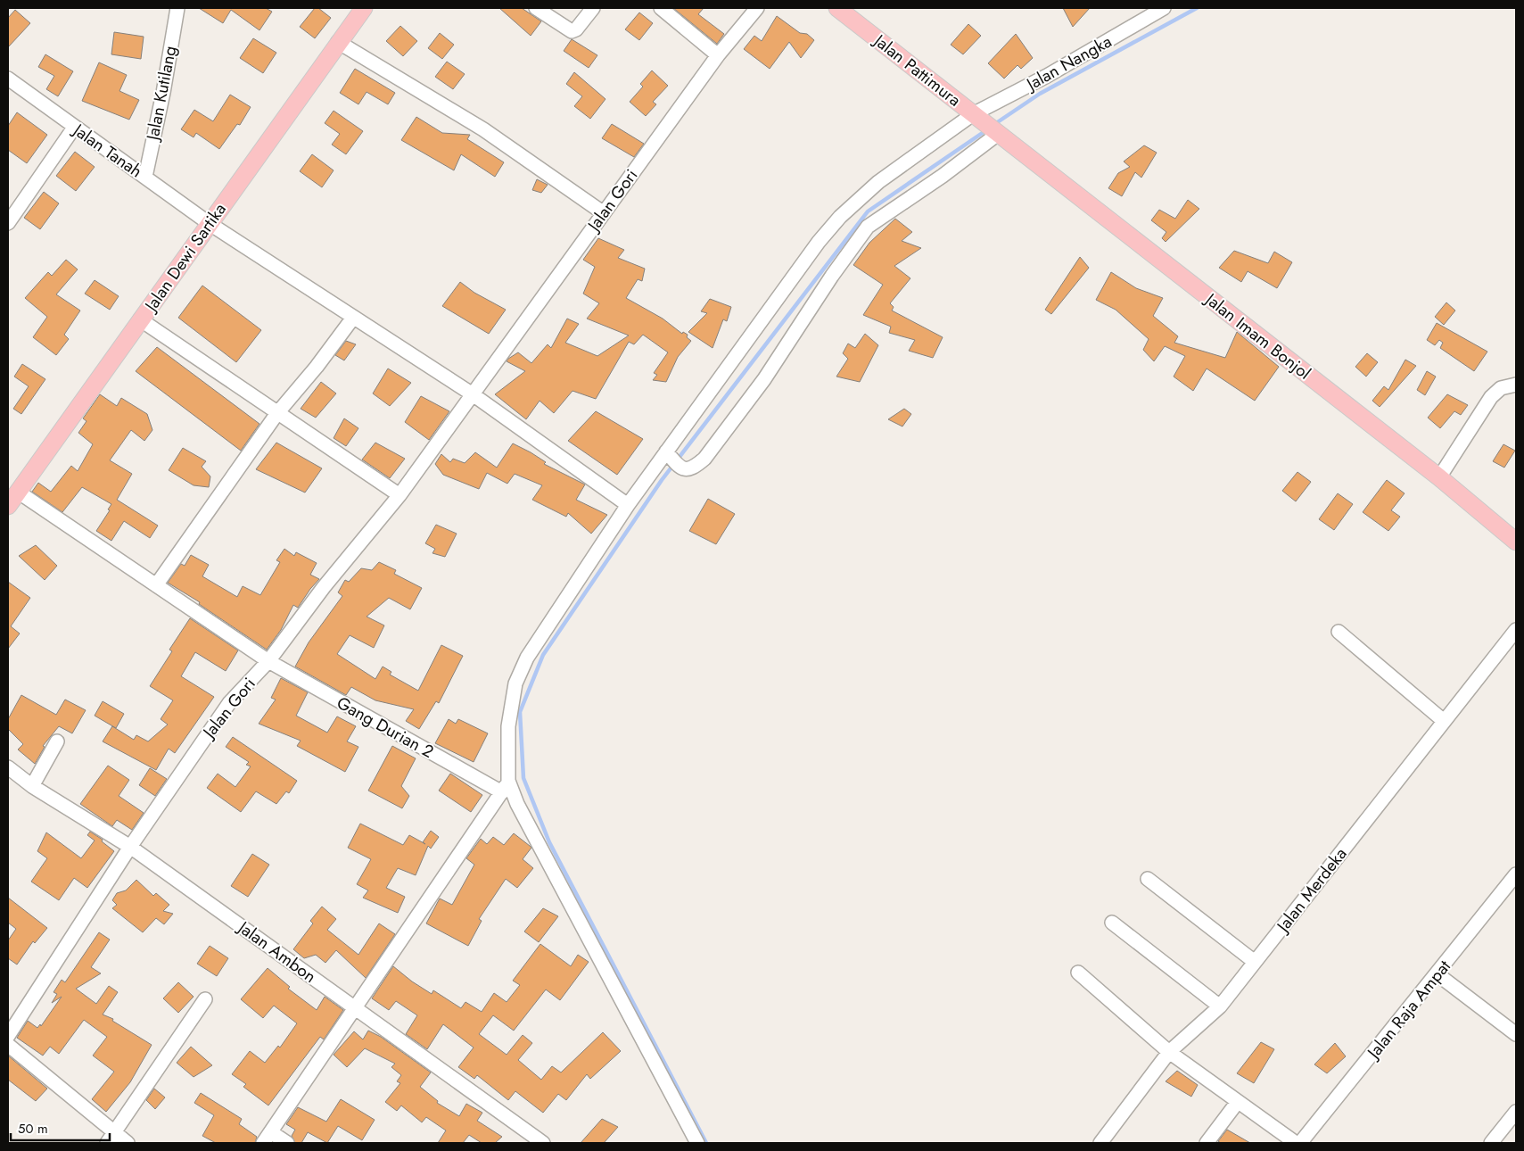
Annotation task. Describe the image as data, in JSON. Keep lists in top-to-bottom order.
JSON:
{
  "streets": {
    "main road": ["Jalan Pattimura", "Jalan Dewi Sartika", "Jalan Imam Bonjol"],
    "street": [
      "Jalan Nangka",
      "Jalan Kutilang",
      "Jalan Tanah",
      "Jalan Gori",
      "Gang Durian 2",
      "Jalan Merdeka",
      "Jalan Ambon",
      "Jalan Raja Ampat"
    ]
  },
  "crossings": [
    ["Jalan Nangka", "Jalan Pattimura"],
    ["Jalan Nangka", "Gang Durian 2"],
    ["Jalan Pattimura", "Jalan Imam Bonjol"],
    ["Jalan Kutilang", "Jalan Tanah"],
    ["Jalan Tanah", "Jalan Dewi Sartika"],
    ["Jalan Gori", "Gang Durian 2"],
    ["Jalan Gori", "Jalan Ambon"],
    ["Jalan Dewi Sartika", "Gang Durian 2"]
  ],
  "scale_bar": "50 m"
}
